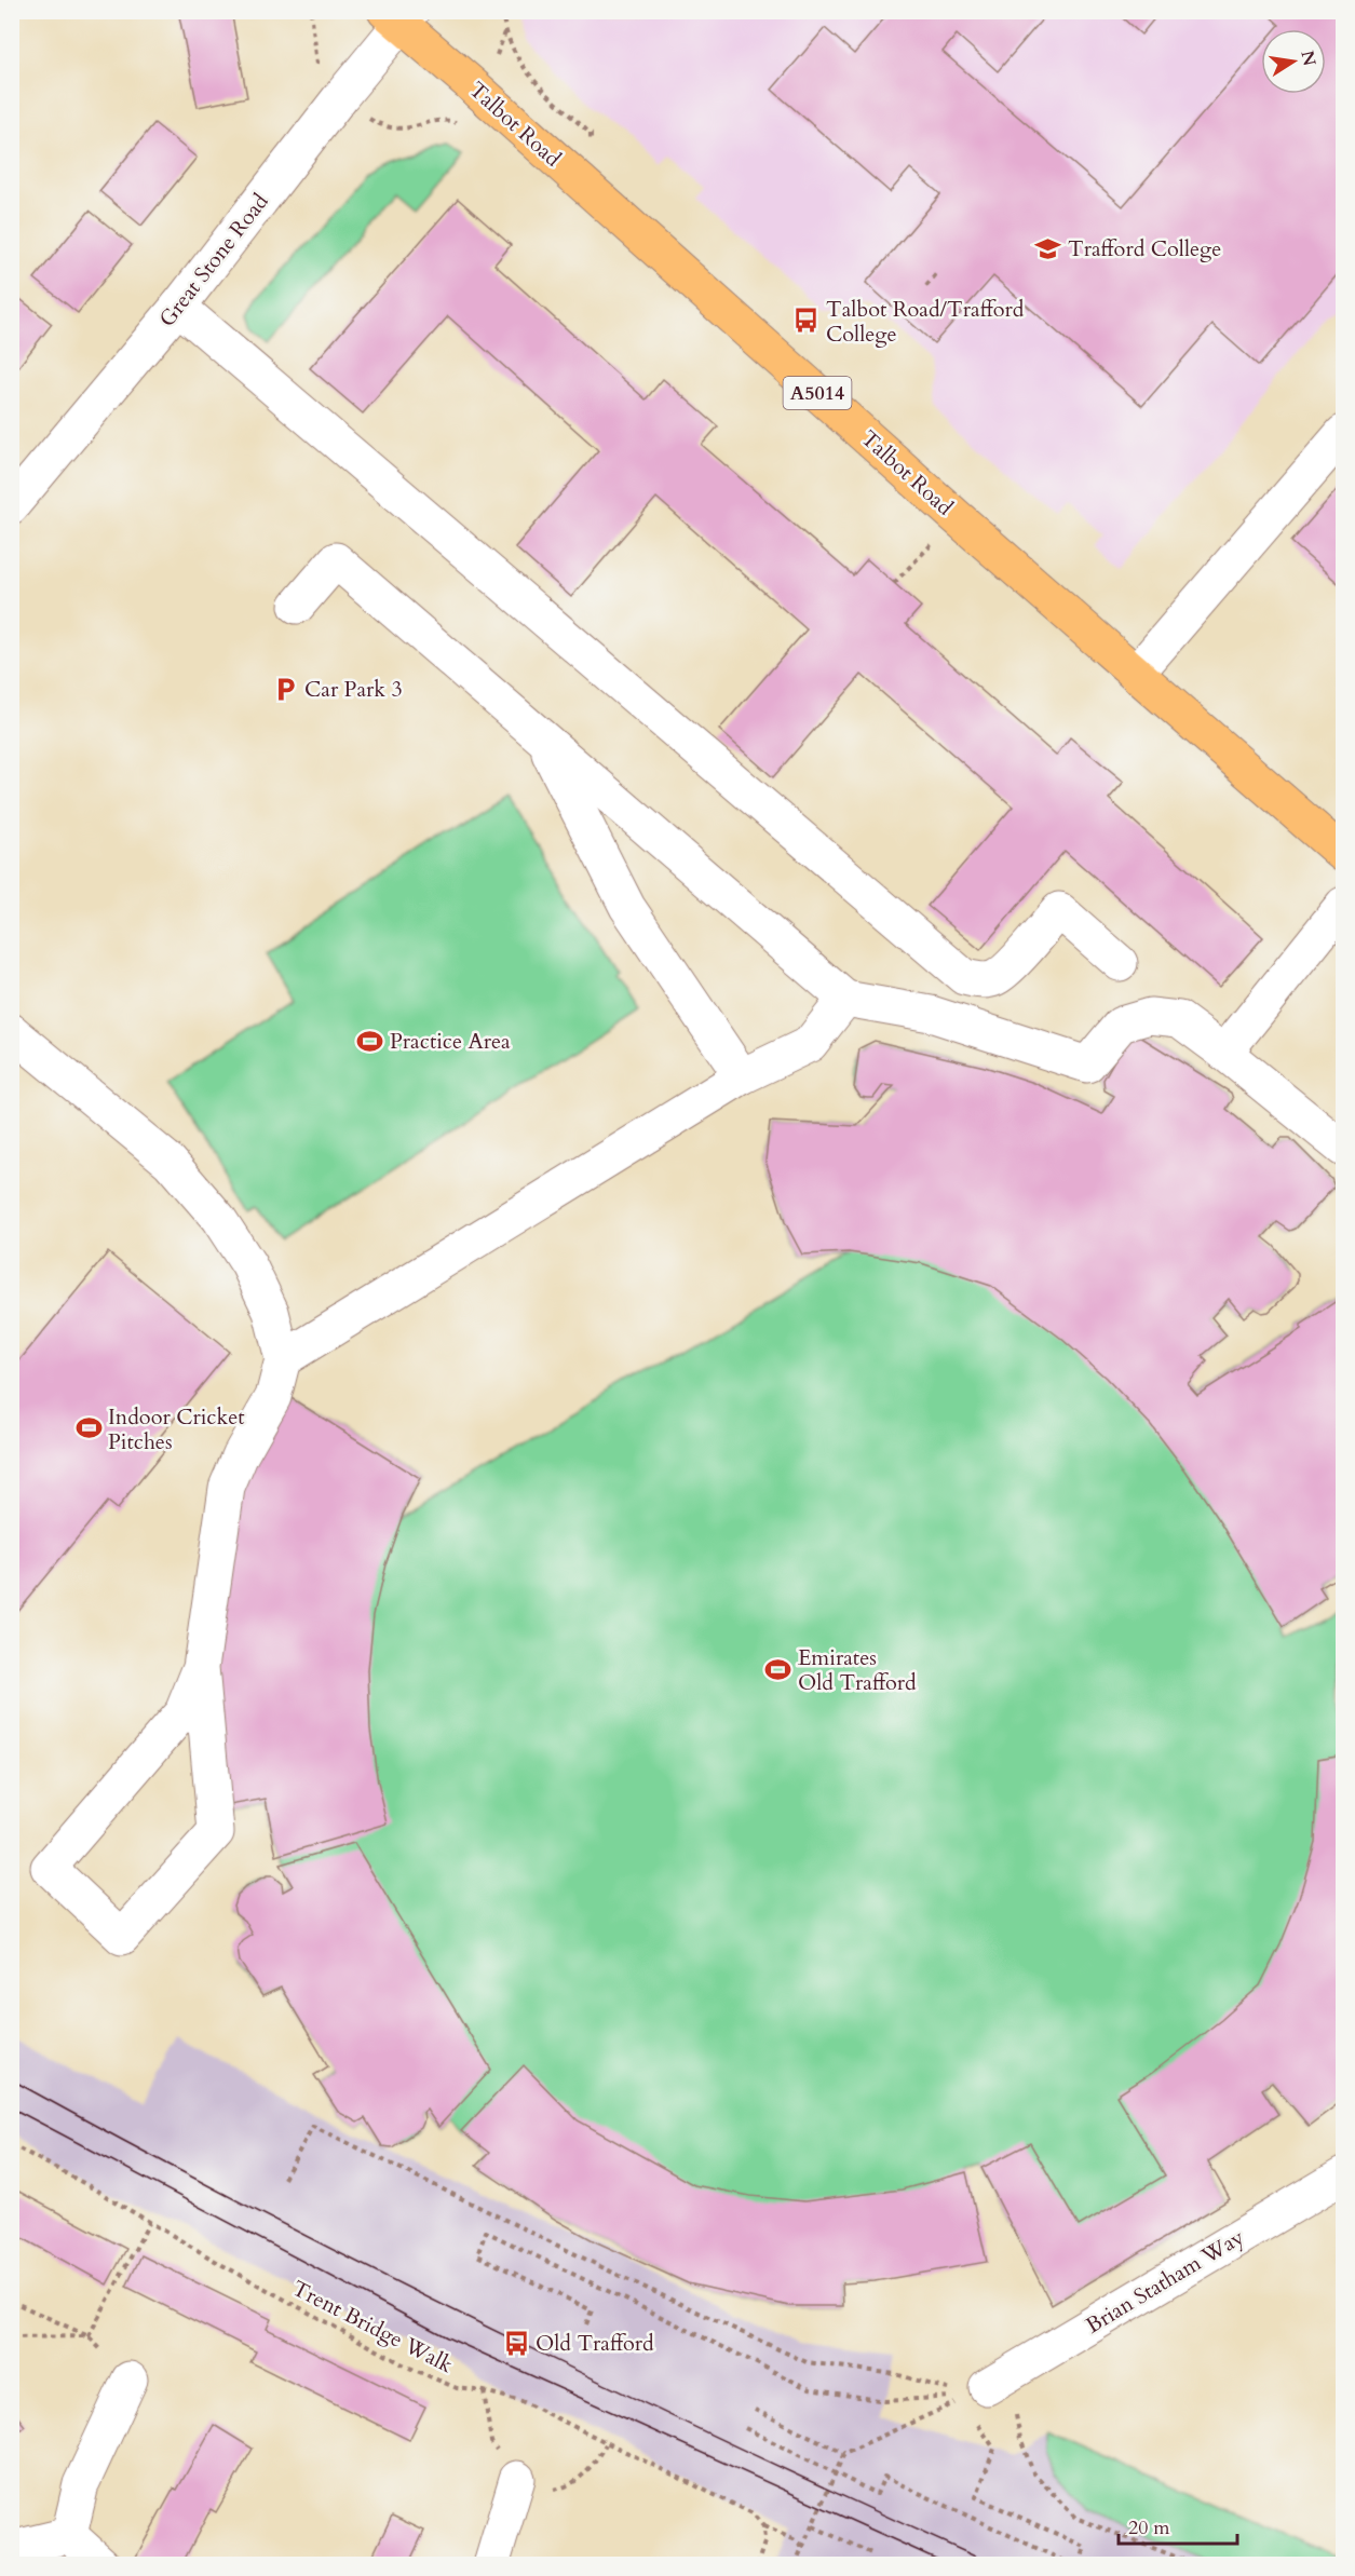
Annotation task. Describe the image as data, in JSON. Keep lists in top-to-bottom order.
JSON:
{
  "streets": {
    "main road": ["Talbot Road", "A5014"],
    "street": ["Great Stone Road", "Brian Statham Way"],
    "path": ["Trent Bridge Walk"]
  },
  "crossings": [
    ["Talbot Road", "Great Stone Road"]
  ],
  "places": {
    "school or university": ["Trafford College"],
    "bus stop": ["Talbot Road/Trafford College", "Old Trafford"],
    "parking": ["Car Park 3"],
    "sports": ["Practice Area", "Indoor Cricket Pitches", "Emirates Old Trafford"]
  },
  "scale_bar": "20 m",
  "north": "right"
}
